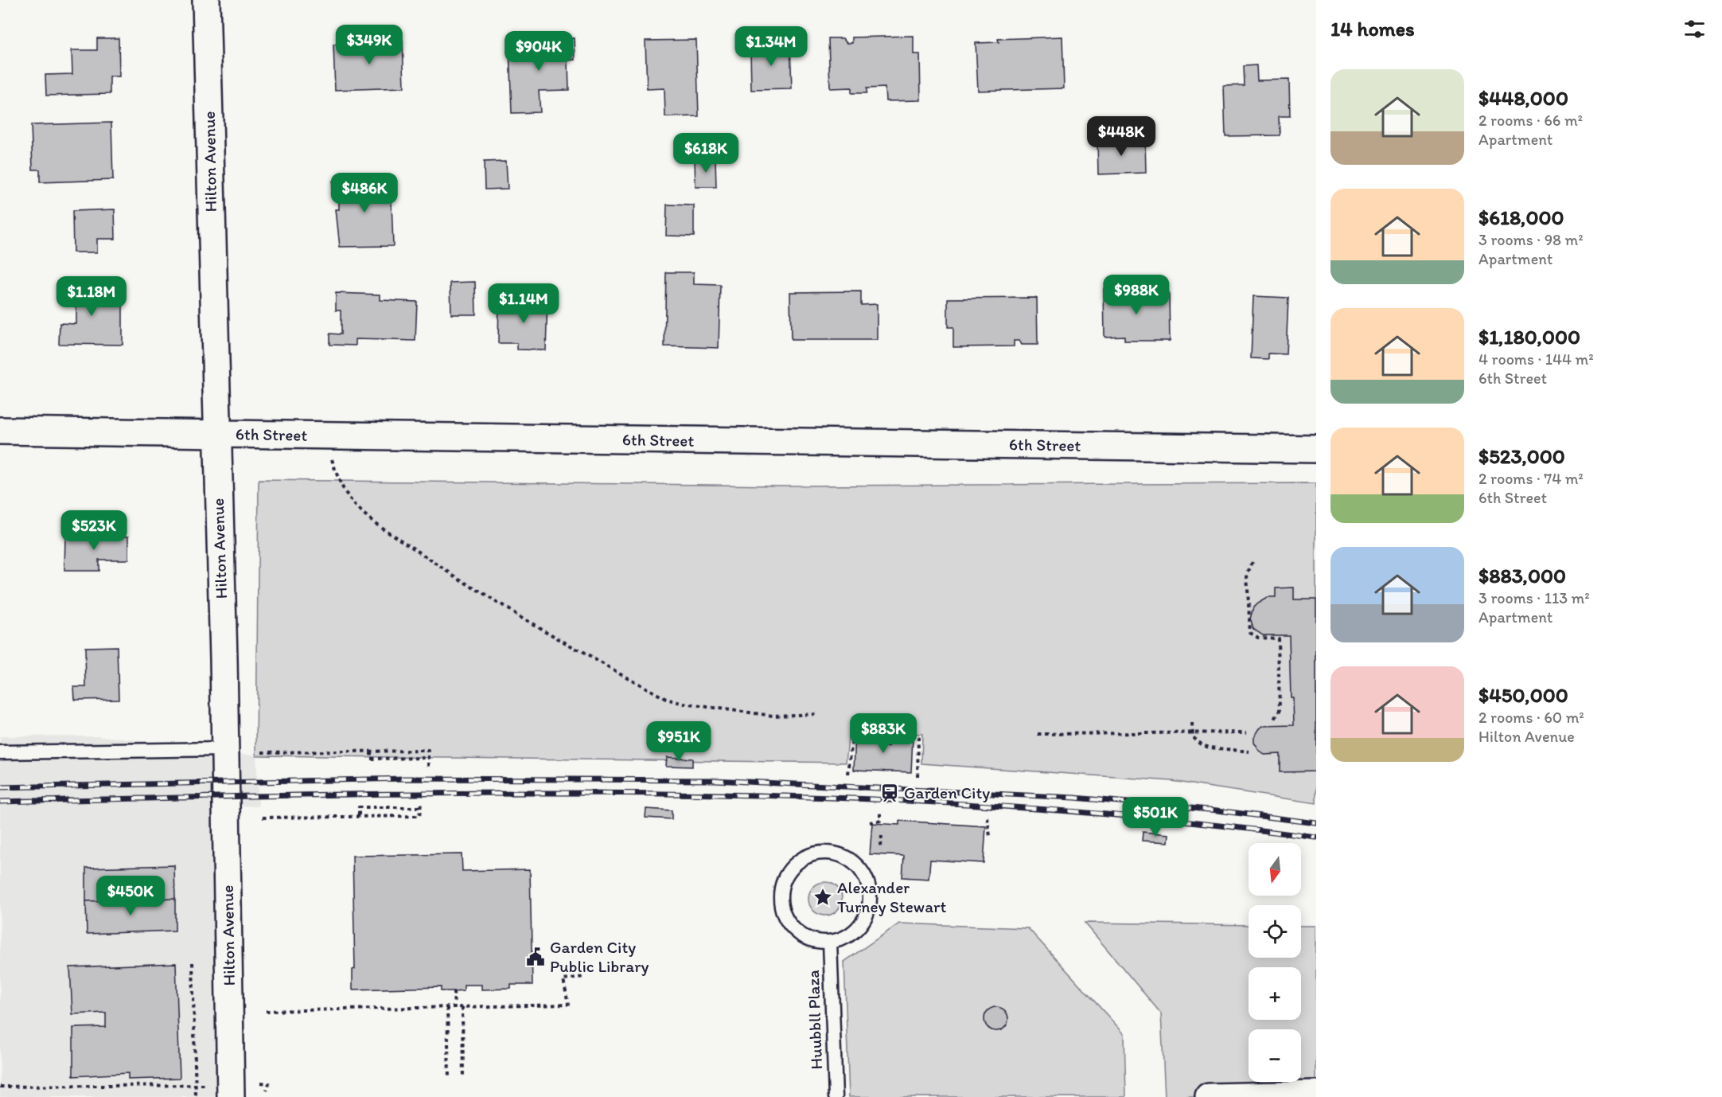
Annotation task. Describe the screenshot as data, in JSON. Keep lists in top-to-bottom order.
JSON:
{
  "streets": {
    "street": ["Hilton Avenue", "6th Street"],
    "lane": ["Huubbll Plaza"]
  },
  "crossings": [
    ["Hilton Avenue", "6th Street"]
  ],
  "places": {
    "station": ["Garden City"],
    "place": ["Alexander Turney Stewart"],
    "public building": ["Garden City Public Library"]
  },
  "north": "bottom",
  "page": {
    "heading": "14 homes",
    "price": [
      "$349K",
      "$1.34M",
      "$904K",
      "$448K",
      "$618K",
      "$486K",
      "$988K",
      "$1.18M",
      "$1.14M",
      "$523K",
      "$883K",
      "$951K",
      "$501K",
      "$450K"
    ],
    "list": [
      {
        "name": "$448,000",
        "note": "2 rooms · 66 m² · Apartment"
      },
      {
        "name": "$618,000",
        "note": "3 rooms · 98 m² · Apartment"
      },
      {
        "name": "$1,180,000",
        "note": "4 rooms · 144 m² · 6th Street"
      },
      {
        "name": "$523,000",
        "note": "2 rooms · 74 m² · 6th Street"
      },
      {
        "name": "$883,000",
        "note": "3 rooms · 113 m² · Apartment"
      },
      {
        "name": "$450,000",
        "note": "2 rooms · 60 m² · Hilton Avenue"
      }
    ],
    "map_buttons": ["+", "−"]
  }
}
